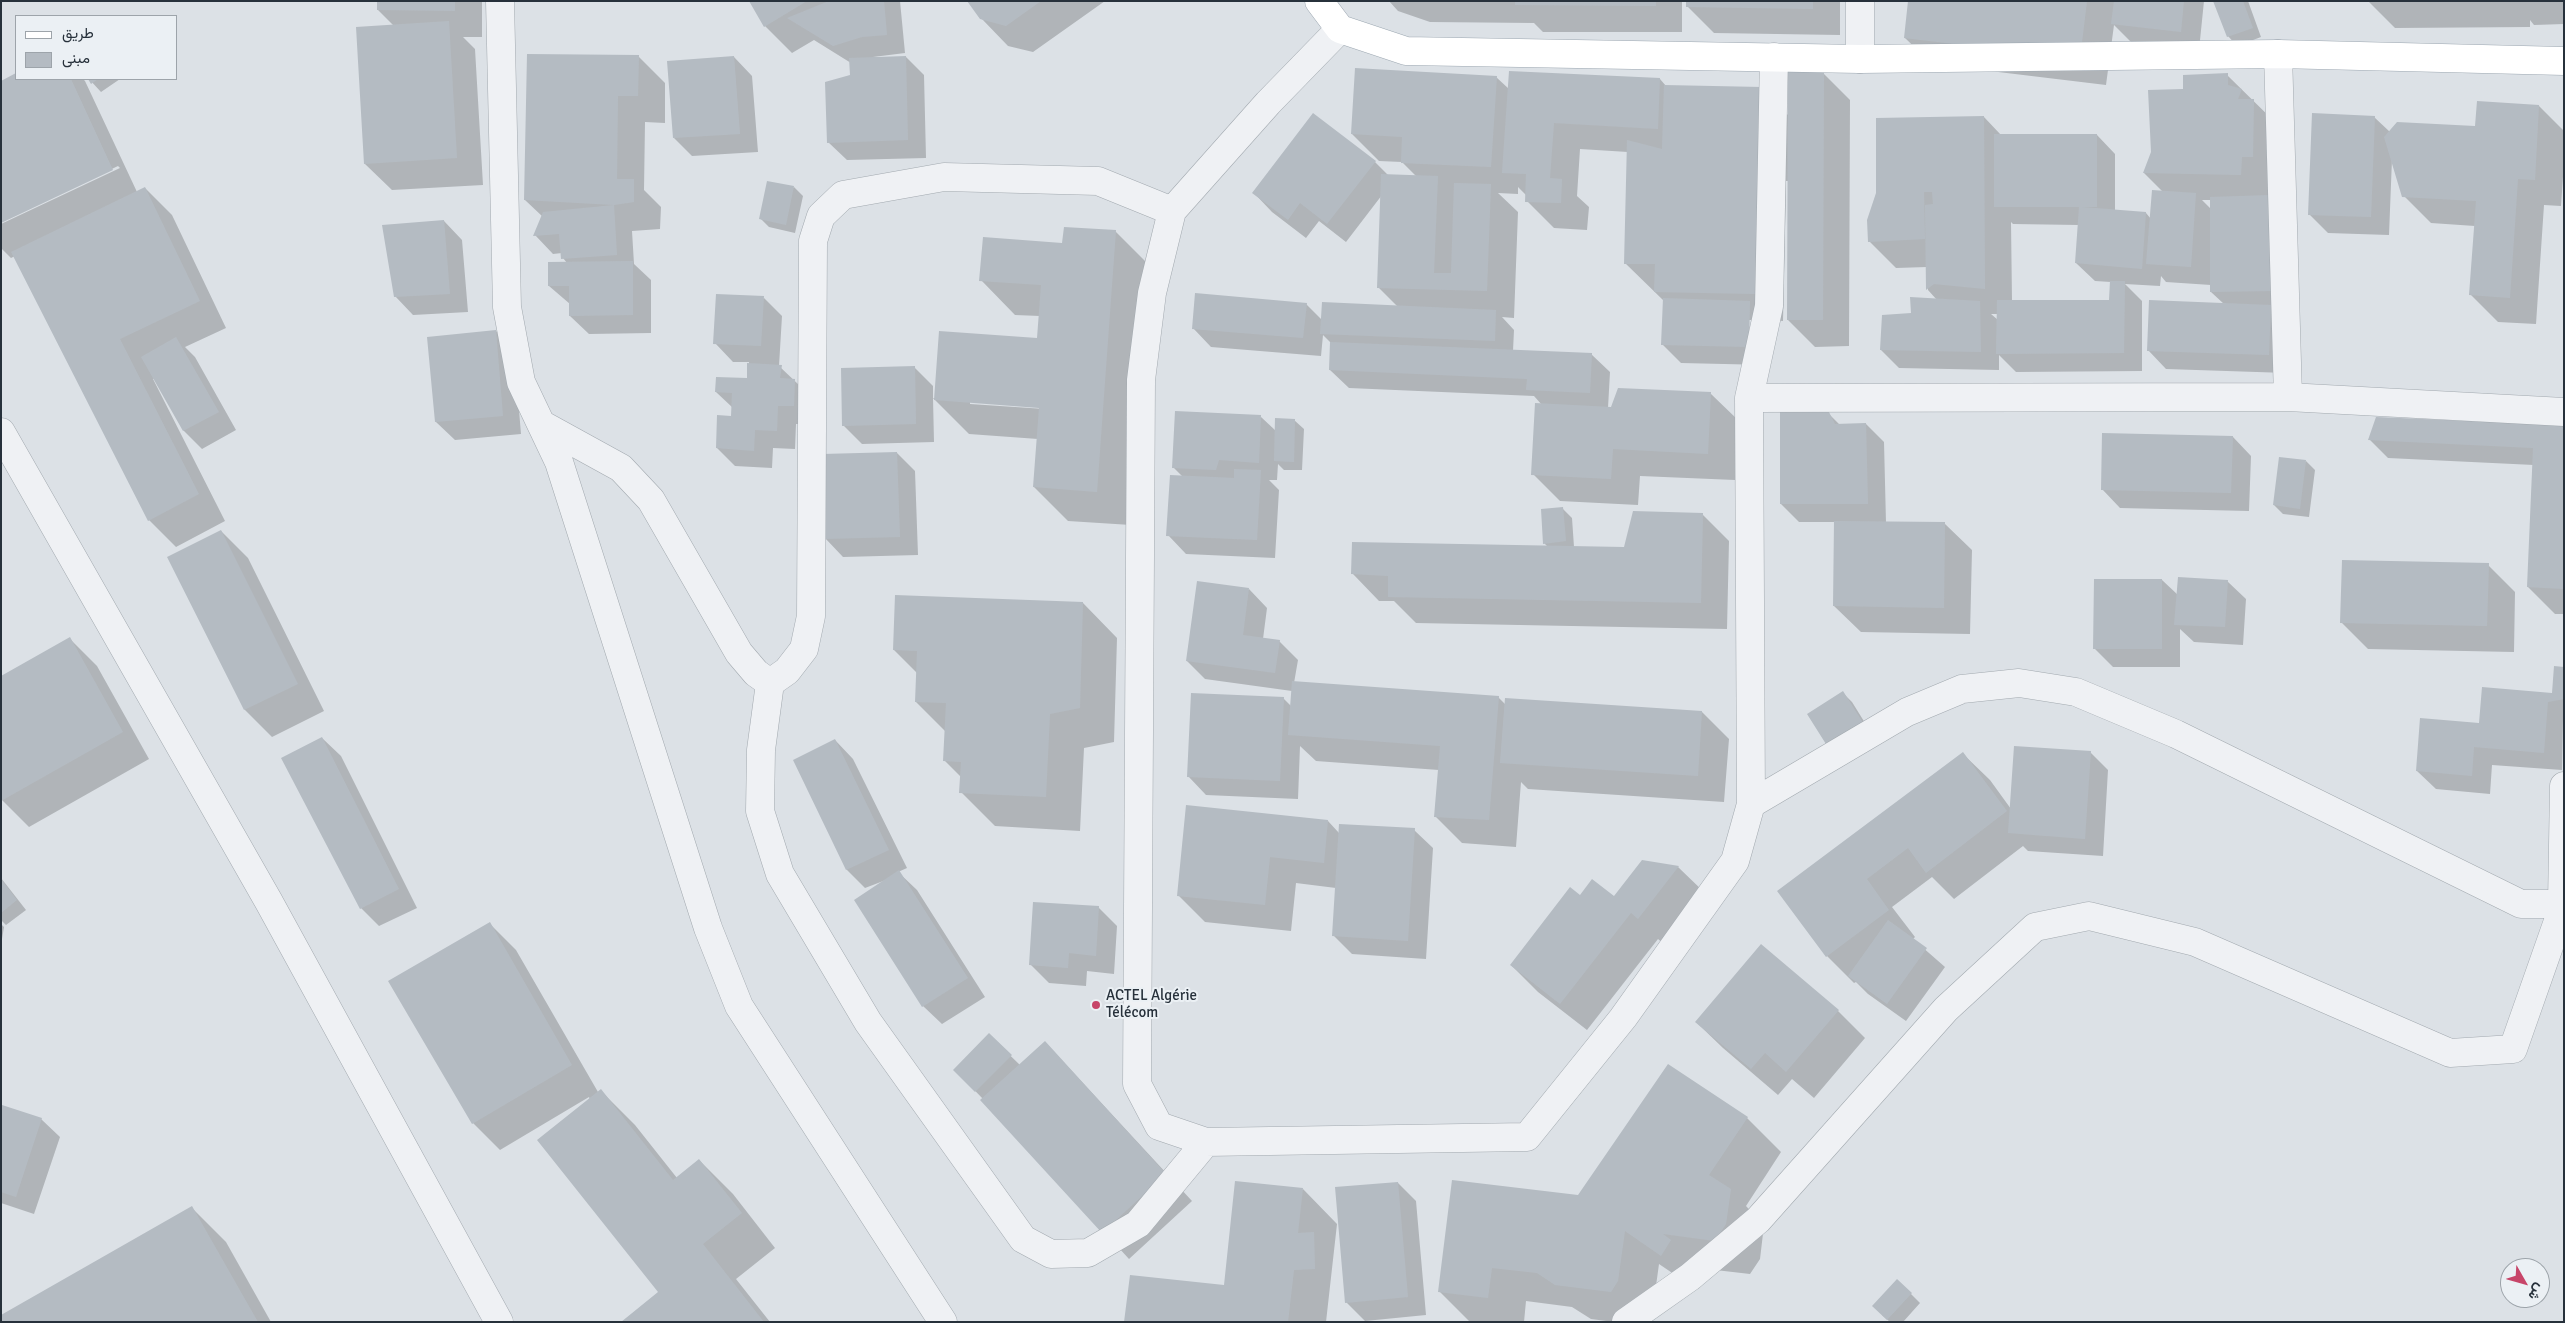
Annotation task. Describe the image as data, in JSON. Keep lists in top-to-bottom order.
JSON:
{
  "places": ["ACTEL Algérie Télécom"],
  "legend": ["طريق", "مبنى"],
  "north": "bottom right"
}
